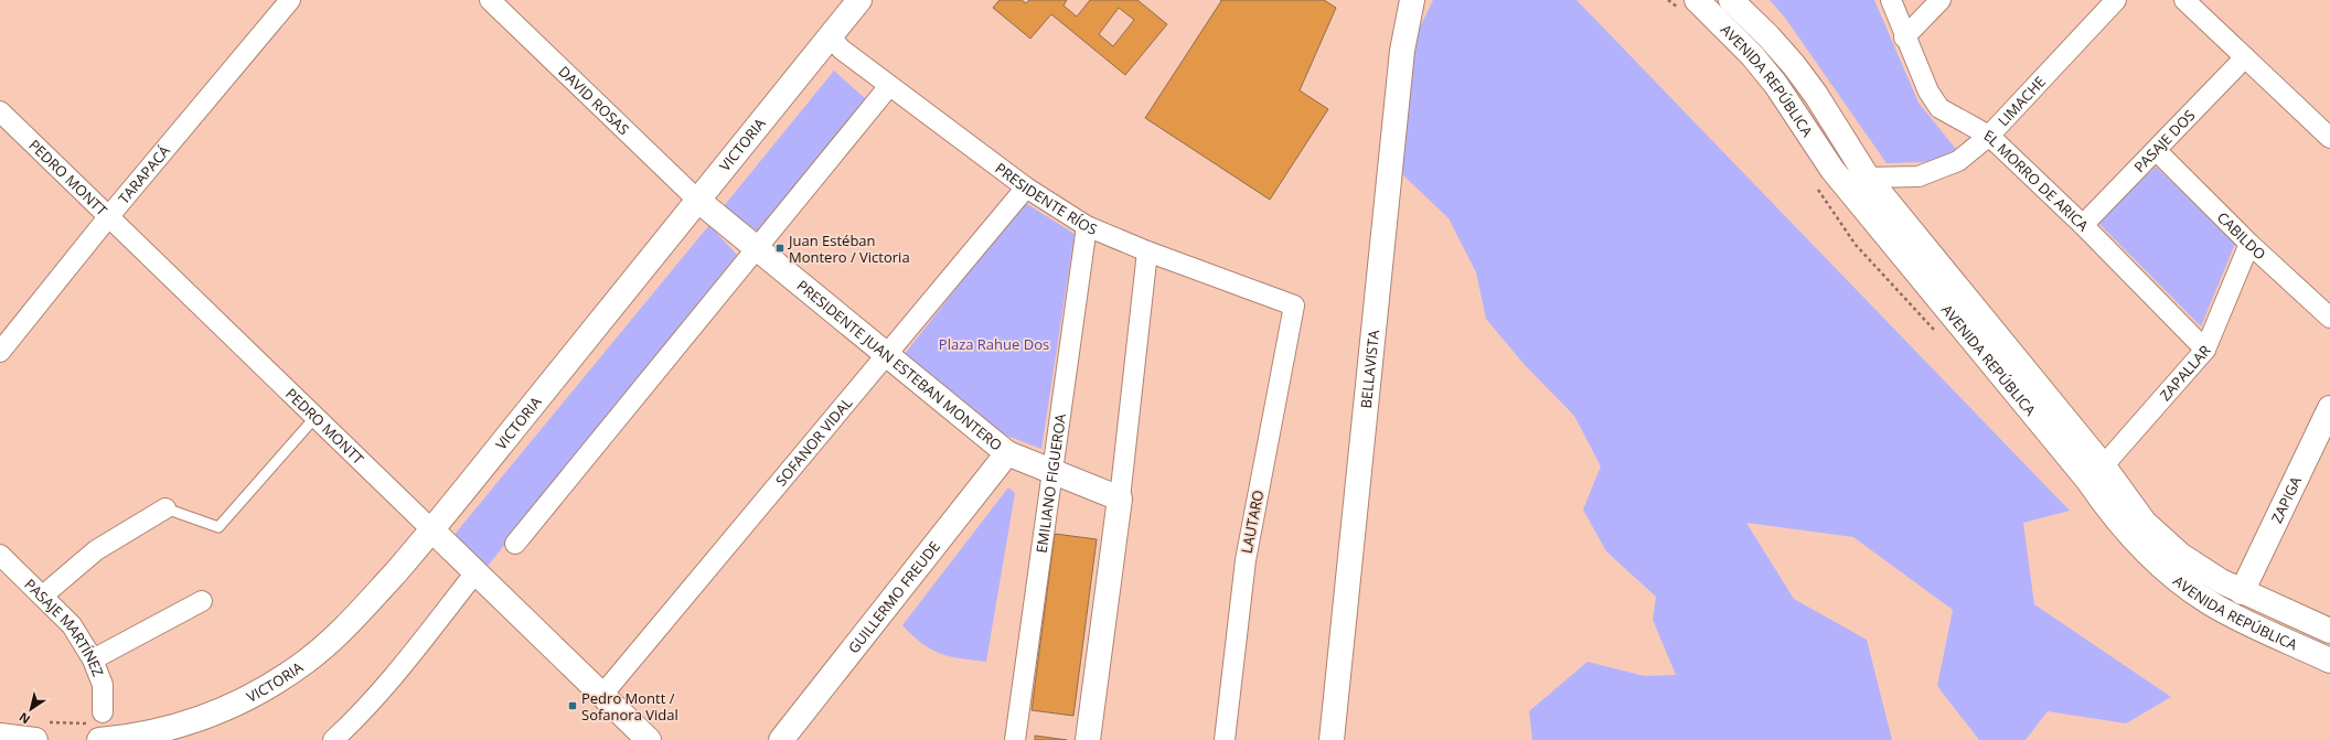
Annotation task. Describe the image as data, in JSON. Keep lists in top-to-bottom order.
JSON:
{
  "streets": {
    "street": [
      "AVENIDA REPÚBLICA",
      "DAVID ROSAS",
      "LIMACHE",
      "PASAJE DOS",
      "VICTORIA",
      "TARAPACÁ",
      "PEDRO MONTT",
      "EL MORRO DE ARICA",
      "PRESIDENTE RÍOS",
      "CABILDO",
      "PRESIDENTE JUAN ESTEBAN MONTERO",
      "BELLAVISTA",
      "ZAPALLAR",
      "SOFANOR VIDAL",
      "EMILIANO FIGUEROA",
      "ZAPIGA",
      "LAUTARO",
      "GUILLERMO FREUDE",
      "PASAJE MARTÍNEZ"
    ]
  },
  "crossings": [
    ["AVENIDA REPÚBLICA", "LIMACHE"],
    ["AVENIDA REPÚBLICA", "ZAPALLAR"],
    ["AVENIDA REPÚBLICA", "ZAPIGA"],
    ["DAVID ROSAS", "VICTORIA"],
    ["DAVID ROSAS", "PRESIDENTE JUAN ESTEBAN MONTERO"],
    ["LIMACHE", "EL MORRO DE ARICA"],
    ["PASAJE DOS", "EL MORRO DE ARICA"],
    ["PASAJE DOS", "CABILDO"],
    ["VICTORIA", "PEDRO MONTT"],
    ["VICTORIA", "PRESIDENTE RÍOS"],
    ["VICTORIA", "PRESIDENTE JUAN ESTEBAN MONTERO"],
    ["VICTORIA", "PASAJE MARTÍNEZ"],
    ["TARAPACÁ", "PEDRO MONTT"],
    ["PEDRO MONTT", "SOFANOR VIDAL"],
    ["EL MORRO DE ARICA", "ZAPALLAR"],
    ["PRESIDENTE RÍOS", "SOFANOR VIDAL"],
    ["PRESIDENTE RÍOS", "EMILIANO FIGUEROA"],
    ["PRESIDENTE RÍOS", "LAUTARO"],
    ["CABILDO", "ZAPALLAR"],
    ["PRESIDENTE JUAN ESTEBAN MONTERO", "SOFANOR VIDAL"],
    ["PRESIDENTE JUAN ESTEBAN MONTERO", "EMILIANO FIGUEROA"],
    ["PRESIDENTE JUAN ESTEBAN MONTERO", "GUILLERMO FREUDE"]
  ],
  "parks": ["Plaza Rahue Dos"],
  "places": {
    "transit": ["Juan Estéban Montero / Victoria", "Pedro Montt / Sofanora Vidal"]
  },
  "north": "bottom left"
}
